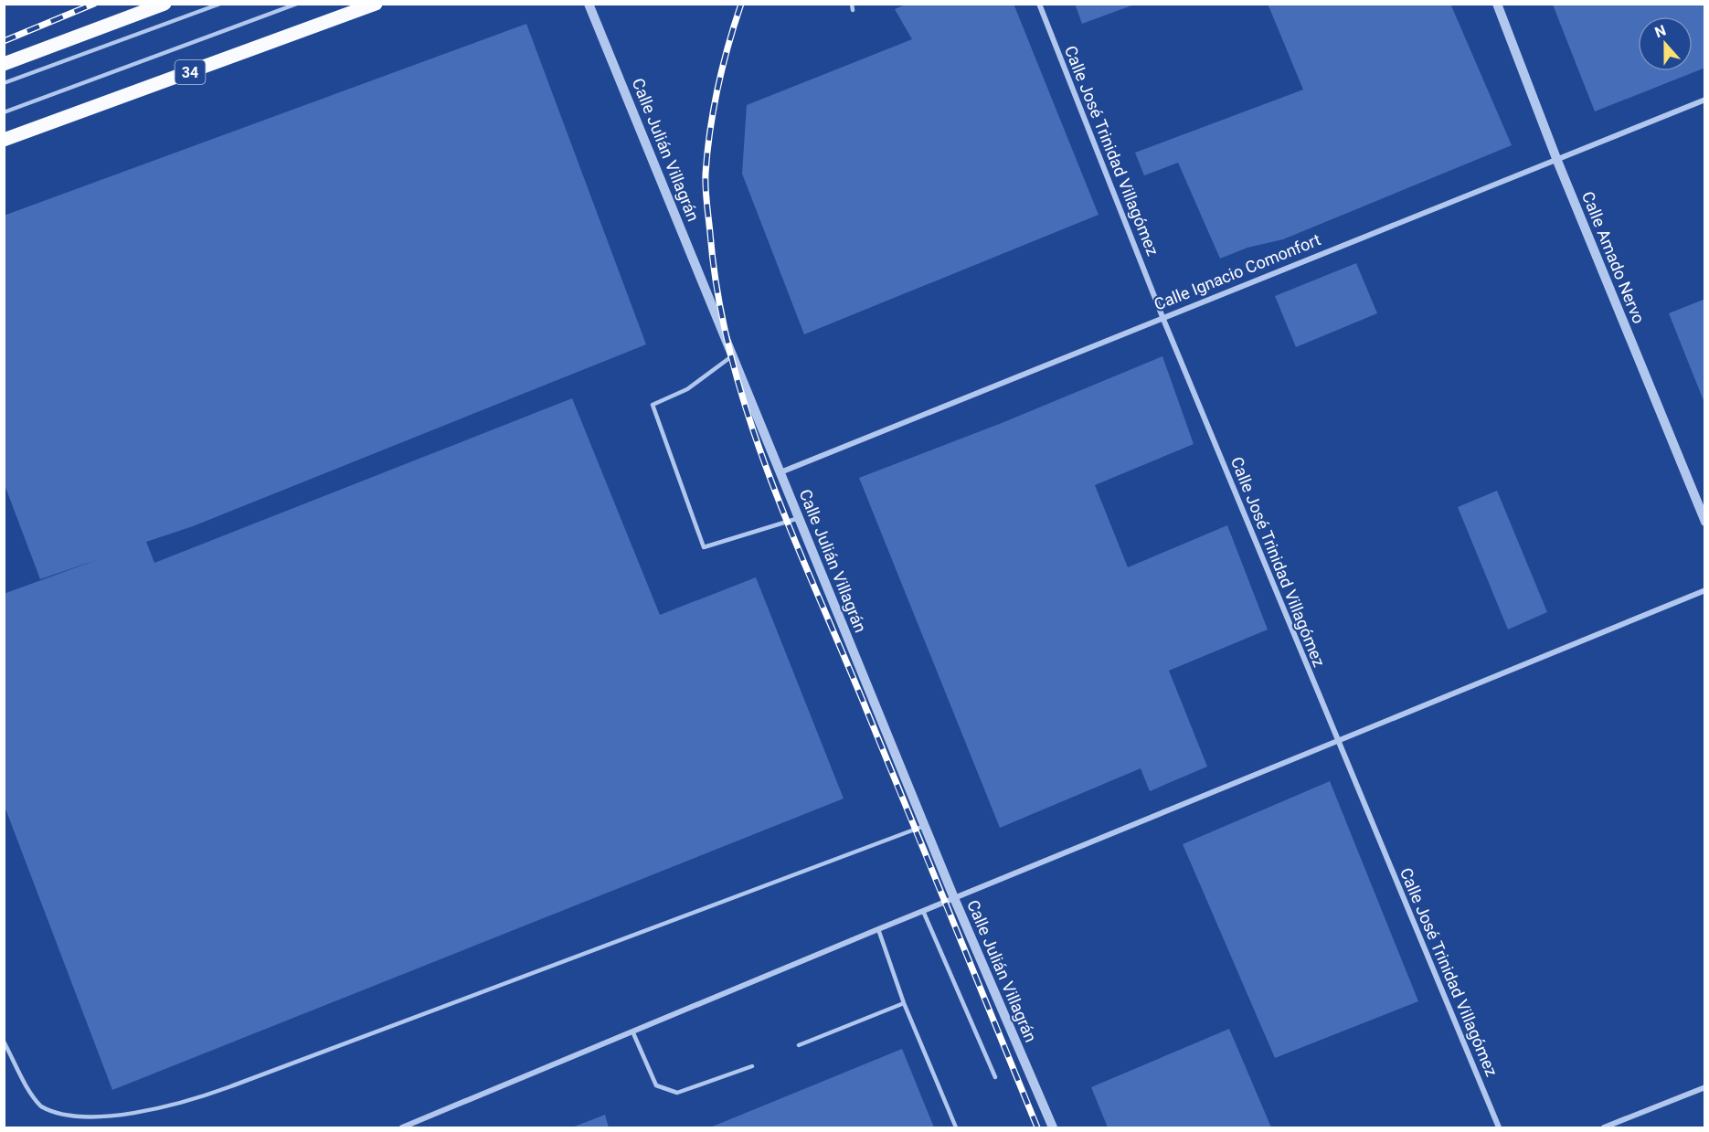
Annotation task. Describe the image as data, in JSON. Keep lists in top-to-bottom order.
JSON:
{
  "streets": {
    "main road": ["34"],
    "street": [
      "Calle Julián Villagrán",
      "Calle José Trinidad Villagómez",
      "Calle Amado Nervo",
      "Calle Ignacio Comonfort"
    ]
  },
  "crossings": [
    ["Calle Julián Villagrán", "Calle Ignacio Comonfort"],
    ["Calle José Trinidad Villagómez", "Calle Ignacio Comonfort"],
    ["Calle Amado Nervo", "Calle Ignacio Comonfort"]
  ],
  "north": "top"
}
